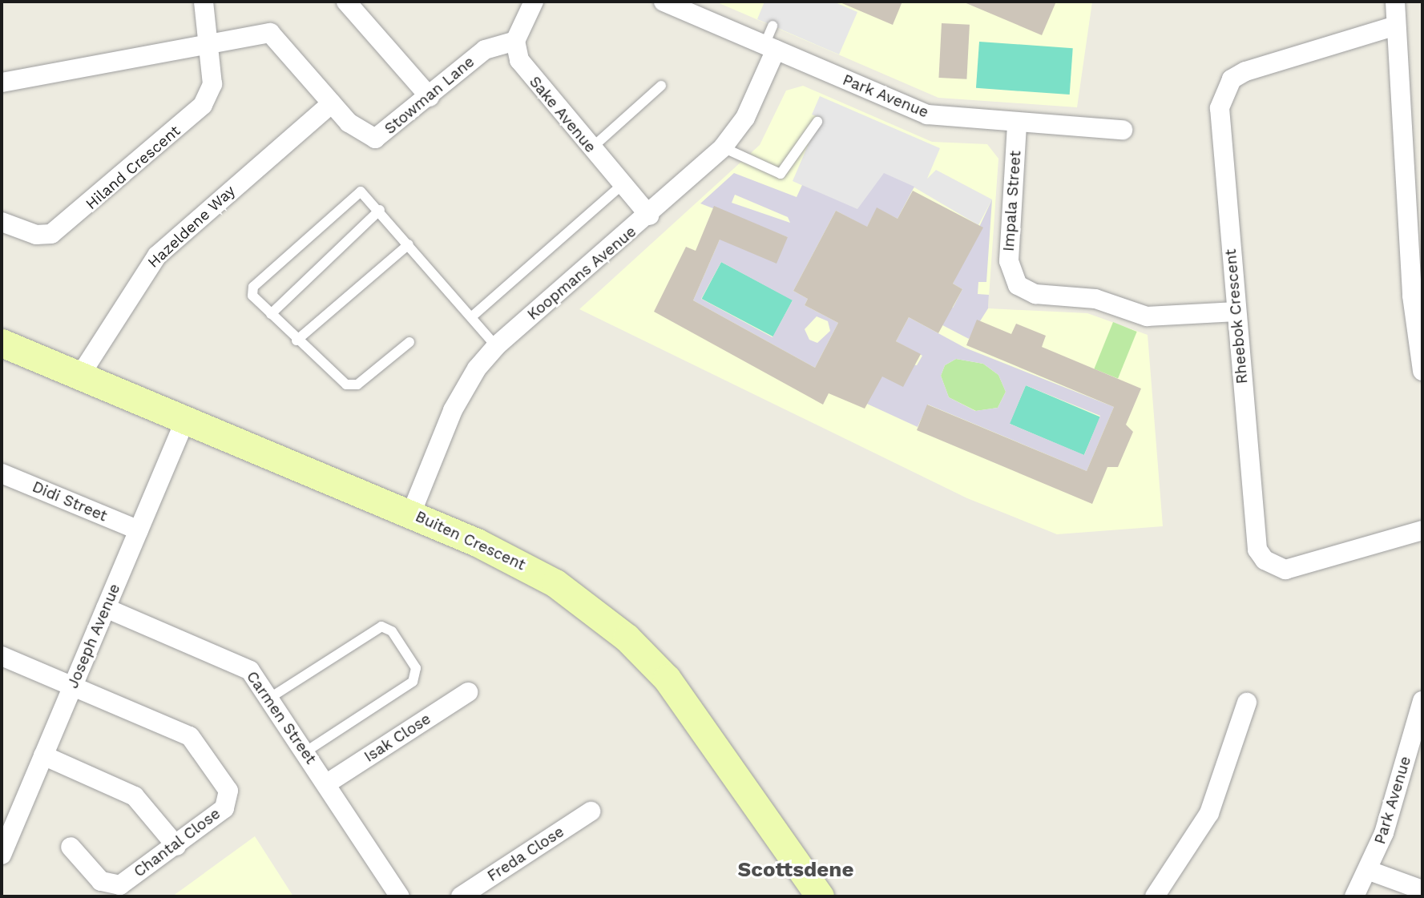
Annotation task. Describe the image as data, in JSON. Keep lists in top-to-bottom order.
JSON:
{
  "streets": {
    "street": [
      "Stowman Lane",
      "Park Avenue",
      "Sake Avenue",
      "Hiland Crescent",
      "Impala Street",
      "Hazeldene Way",
      "Koopmans Avenue",
      "Rheebok Crescent",
      "Didi Street",
      "Buiten Crescent",
      "Joseph Avenue",
      "Carmen Street",
      "Isak Close",
      "Chantal Close",
      "Freda Close"
    ]
  },
  "crossings": [
    ["Stowman Lane", "Sake Avenue"],
    ["Stowman Lane", "Hazeldene Way"],
    ["Park Avenue", "Impala Street"],
    ["Park Avenue", "Koopmans Avenue"],
    ["Sake Avenue", "Koopmans Avenue"],
    ["Impala Street", "Rheebok Crescent"],
    ["Hazeldene Way", "Buiten Crescent"],
    ["Koopmans Avenue", "Buiten Crescent"],
    ["Didi Street", "Joseph Avenue"],
    ["Buiten Crescent", "Joseph Avenue"],
    ["Joseph Avenue", "Carmen Street"],
    ["Joseph Avenue", "Chantal Close"],
    ["Carmen Street", "Isak Close"]
  ],
  "districts": ["Scottsdene"]
}
